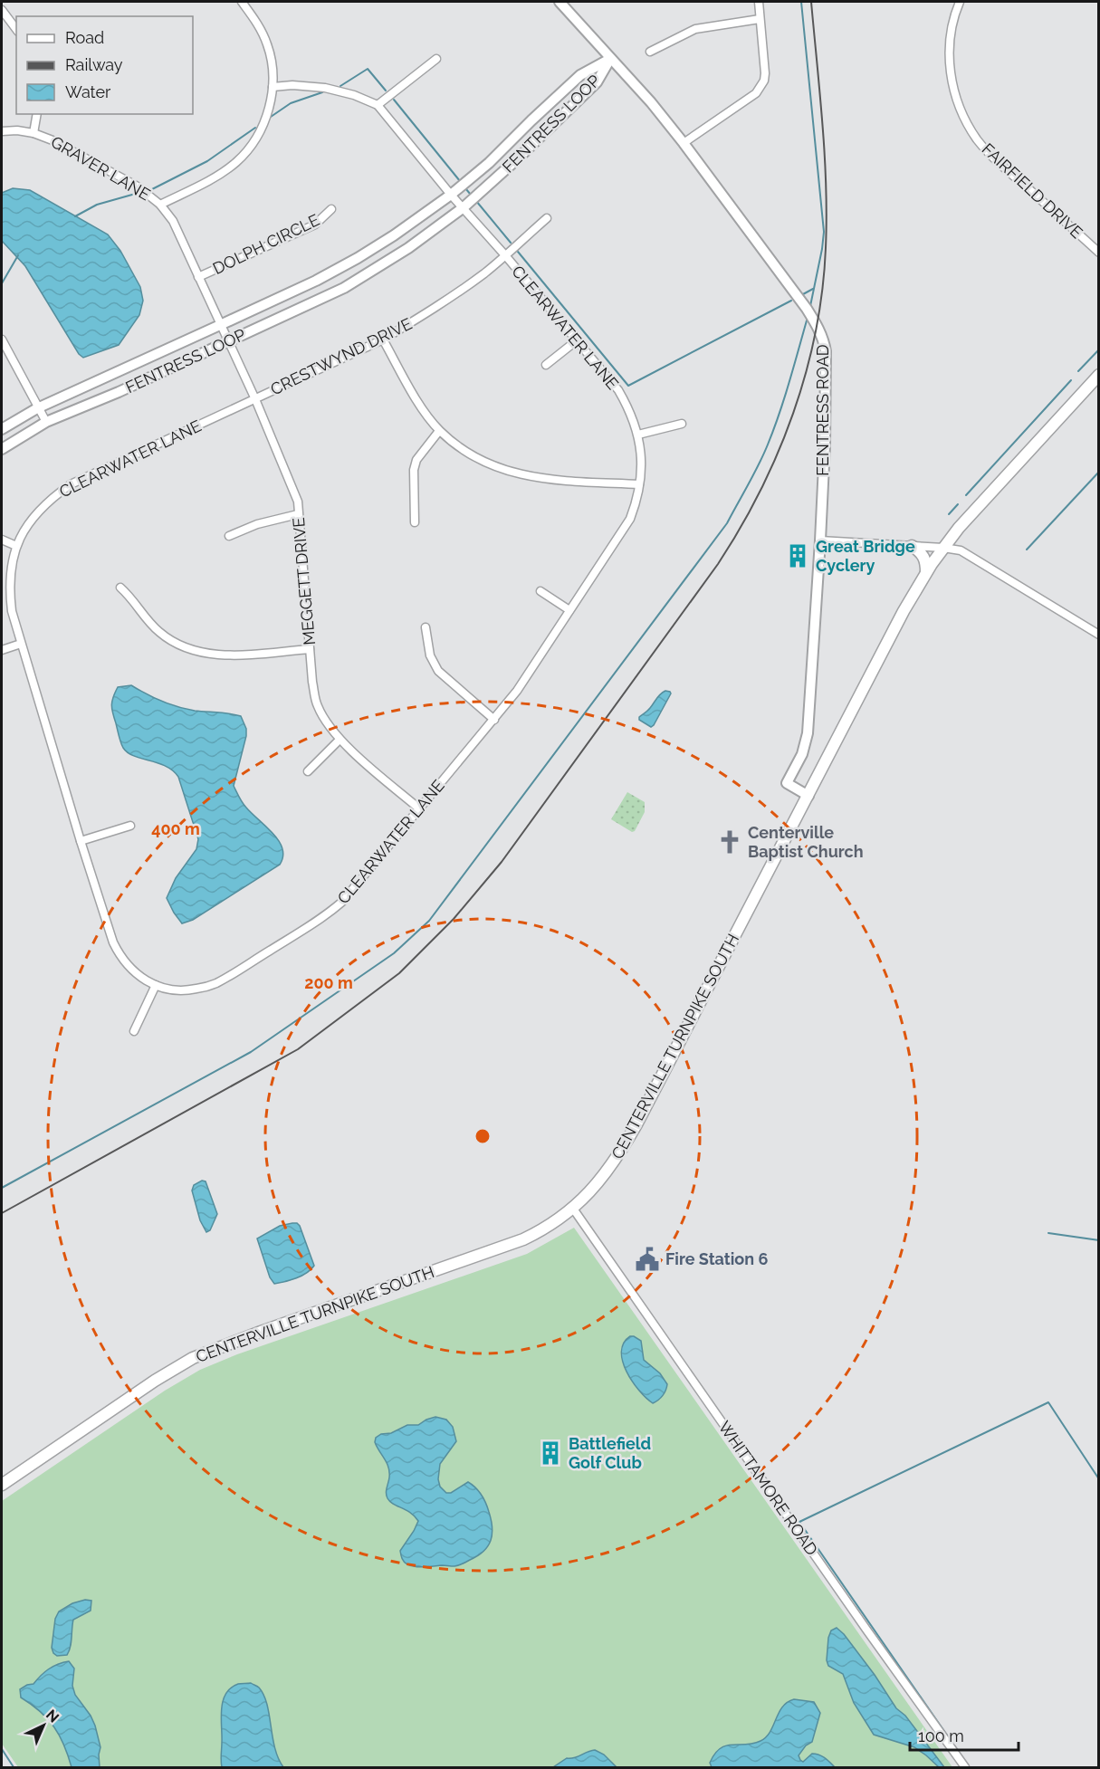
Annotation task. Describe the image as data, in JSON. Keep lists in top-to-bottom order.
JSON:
{
  "streets": {
    "main road": ["CENTERVILLE TURNPIKE SOUTH"],
    "street": [
      "FENTRESS LOOP",
      "GRAVER LANE",
      "FAIRFIELD DRIVE",
      "DOLPH CIRCLE",
      "CLEARWATER LANE",
      "CRESTWYND DRIVE",
      "FENTRESS ROAD",
      "MEGGETT DRIVE",
      "WHITTAMORE ROAD"
    ]
  },
  "crossings": [
    ["FENTRESS LOOP", "GRAVER LANE"],
    ["FENTRESS LOOP", "CLEARWATER LANE"],
    ["FENTRESS LOOP", "FENTRESS ROAD"],
    ["FENTRESS LOOP", "MEGGETT DRIVE"],
    ["GRAVER LANE", "DOLPH CIRCLE"],
    ["GRAVER LANE", "MEGGETT DRIVE"],
    ["CLEARWATER LANE", "CRESTWYND DRIVE"],
    ["CLEARWATER LANE", "MEGGETT DRIVE"],
    ["CRESTWYND DRIVE", "MEGGETT DRIVE"],
    ["FENTRESS ROAD", "CENTERVILLE TURNPIKE SOUTH"],
    ["CENTERVILLE TURNPIKE SOUTH", "WHITTAMORE ROAD"]
  ],
  "places": {
    "building": ["Great Bridge Cyclery", "Battlefield Golf Club"],
    "church": ["Centerville Baptist Church"],
    "public building": ["Fire Station 6"]
  },
  "legend": ["Road", "Railway", "Water"],
  "scale_bar": "100 m",
  "north": "top right",
  "rings": ["400 m", "200 m"]
}
